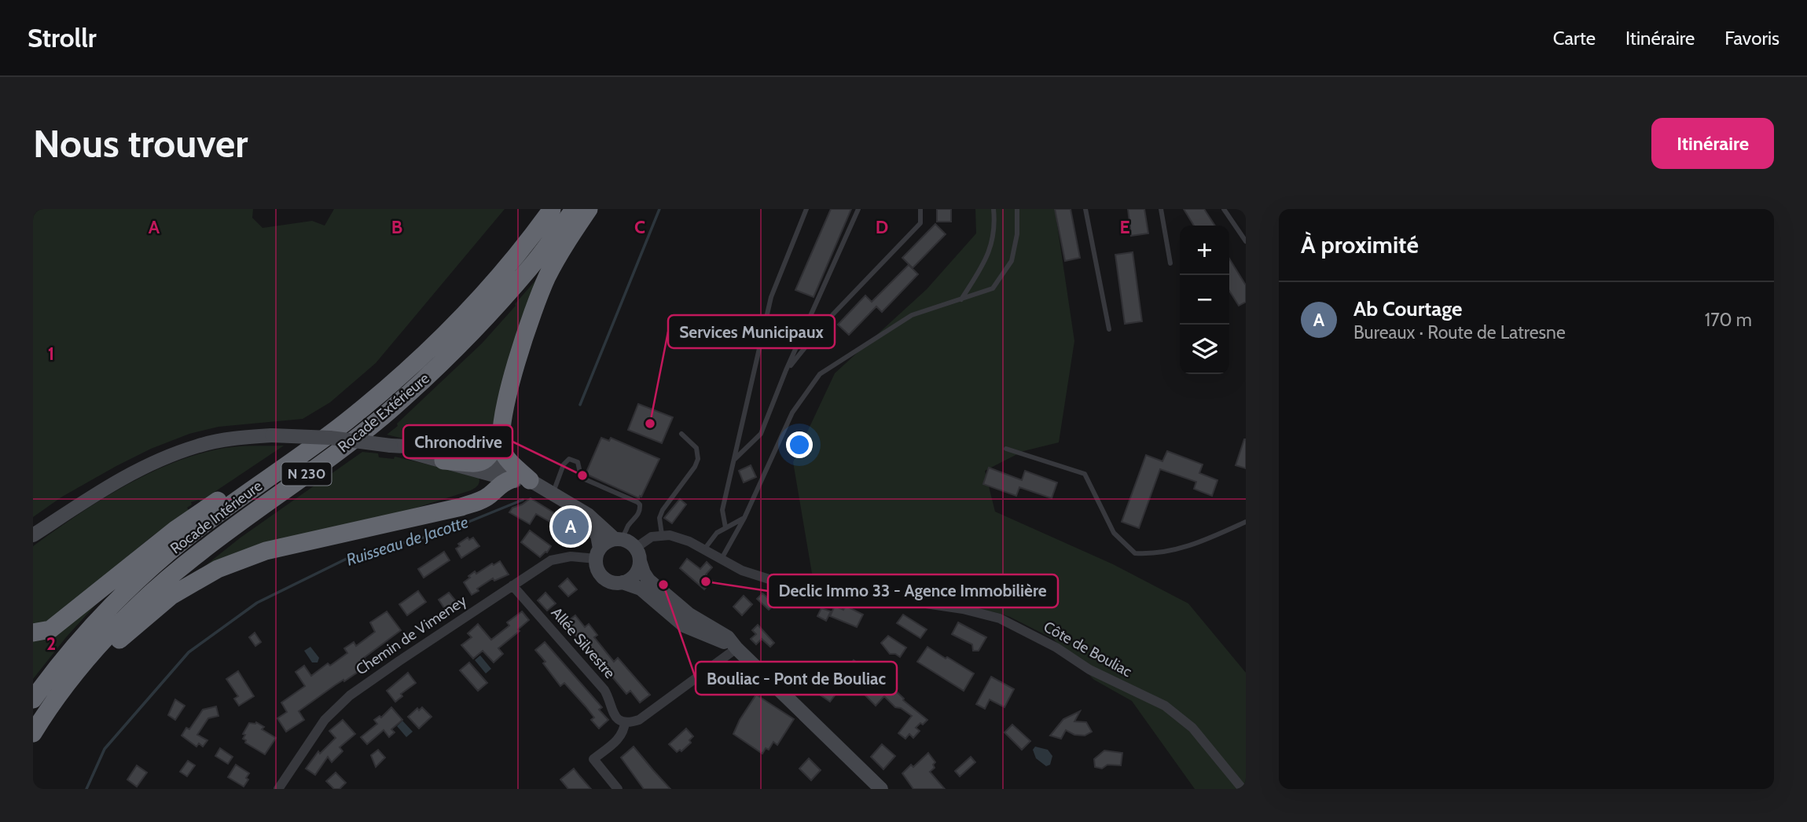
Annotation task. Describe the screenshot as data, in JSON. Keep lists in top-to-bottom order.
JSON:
{
  "streets": {
    "highway": ["Rocade Extérieure", "N 230", "Rocade Intérieure"],
    "street": ["Chemin de Vimeney", "Allée Silvestre", "Côte de Bouliac"]
  },
  "crossings": [
    ["Chemin de Vimeney", "Allée Silvestre"]
  ],
  "water": ["Ruisseau de Jacotte"],
  "places": [
    "Services Municipaux",
    "Chronodrive",
    "Declic Immo 33 - Agence Immobilière",
    "Bouliac - Pont de Bouliac"
  ],
  "page": {
    "header": "Strollr",
    "nav": ["Carte", "Itinéraire", "Favoris"],
    "buttons": "Itinéraire",
    "title": "Nous trouver",
    "heading": "À proximité",
    "map_buttons": ["+", "−"],
    "list": [
      {
        "mark": "A",
        "name": "Ab Courtage",
        "note": "Bureaux · Route de Latresne",
        "value": "170 m"
      }
    ],
    "pins": "A"
  },
  "grid": {
    "columns": [
      "A",
      "B",
      "C",
      "D",
      "E"
    ],
    "rows": ["1", "2"]
  }
}
